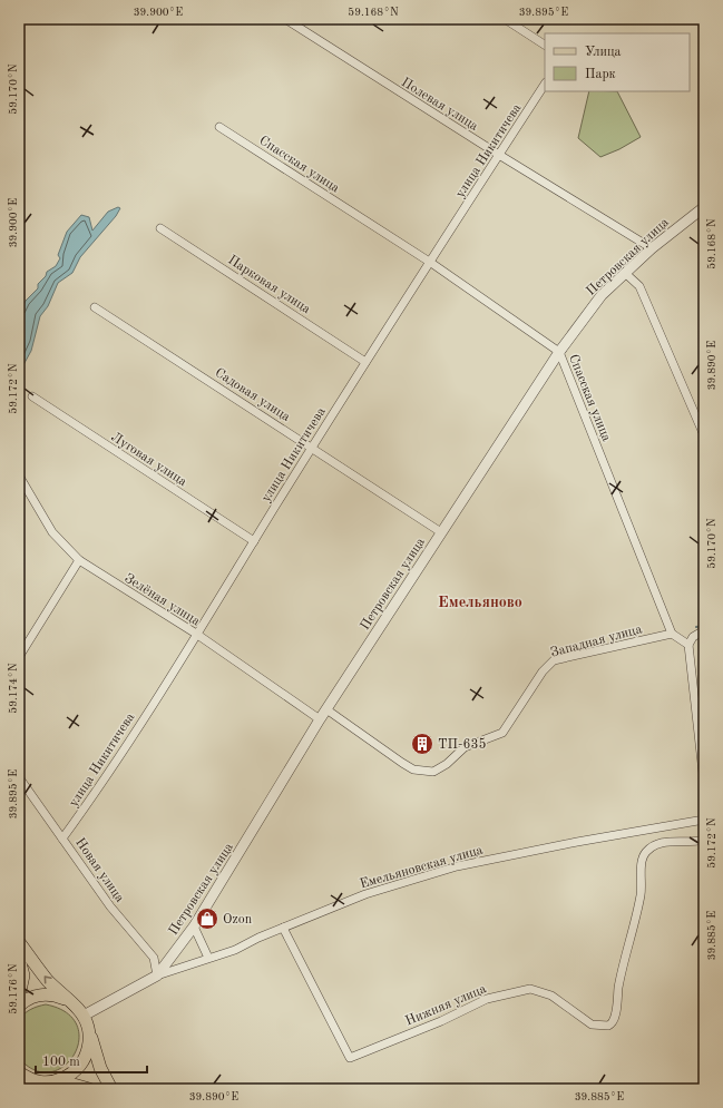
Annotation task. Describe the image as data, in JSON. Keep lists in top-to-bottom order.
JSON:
{
  "streets": {
    "street": [
      "Полевая улица",
      "улица Никитичева",
      "Спасская улица",
      "Петровская улица",
      "Парковая улица",
      "Садовая улица",
      "Луговая улица",
      "Зелёная улица",
      "Западная улица",
      "Емельяновская улица",
      "Новая улица",
      "Нижняя улица"
    ]
  },
  "crossings": [
    ["Полевая улица", "улица Никитичева"],
    ["Полевая улица", "Петровская улица"],
    ["улица Никитичева", "Спасская улица"],
    ["улица Никитичева", "Парковая улица"],
    ["улица Никитичева", "Садовая улица"],
    ["улица Никитичева", "Луговая улица"],
    ["улица Никитичева", "Зелёная улица"],
    ["улица Никитичева", "Новая улица"],
    ["Спасская улица", "Петровская улица"],
    ["Спасская улица", "Западная улица"],
    ["Петровская улица", "Садовая улица"],
    ["Петровская улица", "Зелёная улица"],
    ["Петровская улица", "Западная улица"],
    ["Петровская улица", "Емельяновская улица"],
    ["Петровская улица", "Новая улица"],
    ["Емельяновская улица", "Новая улица"],
    ["Емельяновская улица", "Нижняя улица"]
  ],
  "districts": ["Емельяново"],
  "places": {
    "building": ["ТП-635"],
    "shop": ["Ozon"]
  },
  "legend": ["Улица", "Парк"],
  "scale_bar": "100 m",
  "coordinates": [
    "39.900°E",
    "59.168°N",
    "39.895°E",
    "59.170°N",
    "39.890°E",
    "59.172°N",
    "59.174°N",
    "39.885°E",
    "59.176°N"
  ]
}
